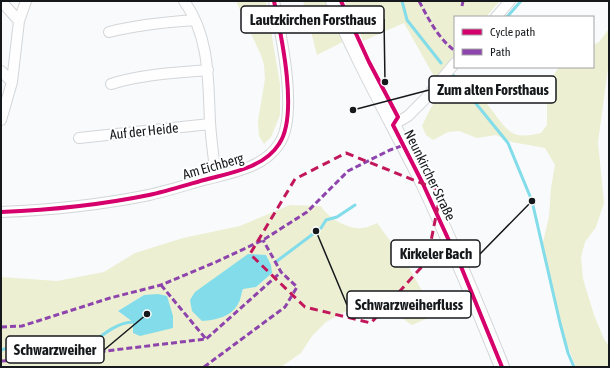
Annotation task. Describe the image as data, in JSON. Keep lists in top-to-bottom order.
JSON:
{
  "streets": {
    "main road": ["Neunkircher Straße"],
    "street": ["Auf der Heide", "Am Eichberg"]
  },
  "places": [
    "Lautzkirchen Forsthaus",
    "Zum alten Forsthaus",
    "Kirkeler Bach",
    "Schwarzweiherfluss",
    "Schwarzweiher"
  ],
  "legend": ["Cycle path", "Path"]
}
